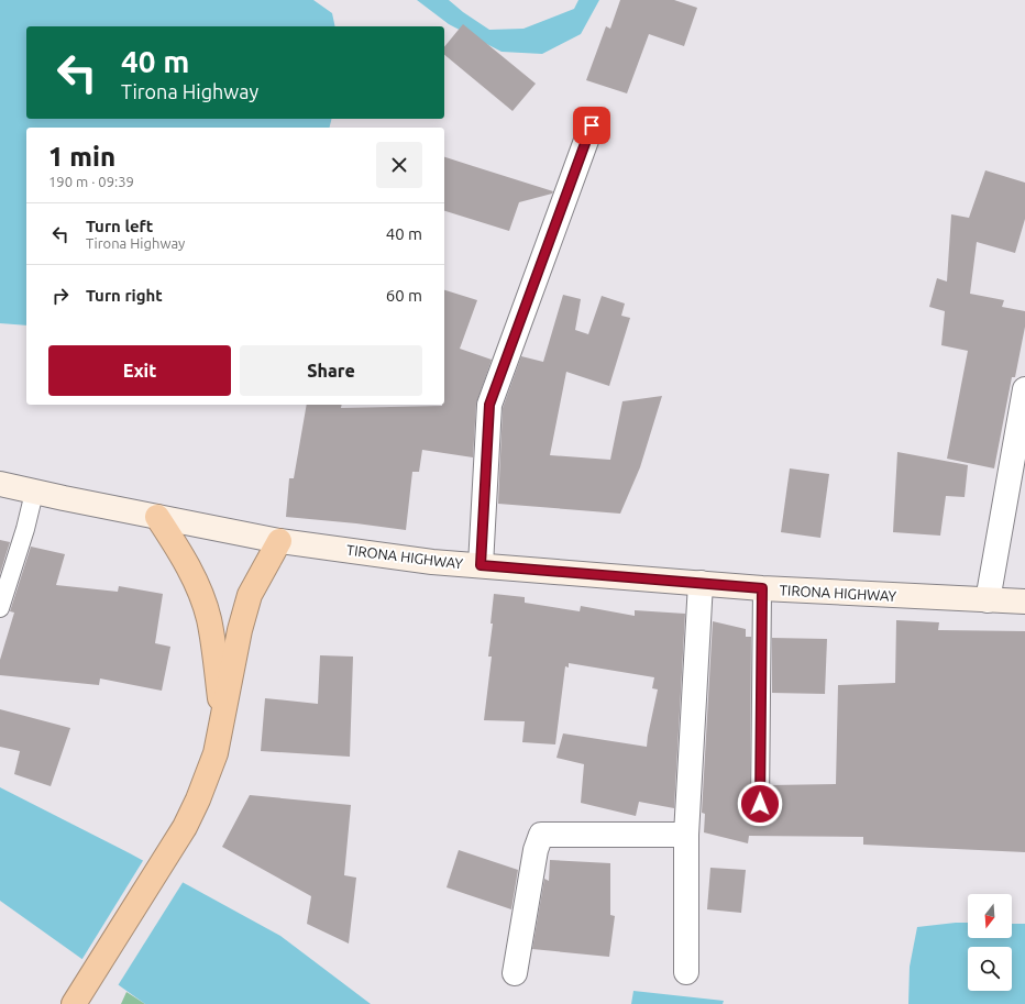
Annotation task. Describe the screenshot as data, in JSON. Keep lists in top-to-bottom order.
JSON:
{
  "streets": {
    "main road": ["TIRONA HIGHWAY"]
  },
  "north": "bottom",
  "page": {
    "turn": ["40 m", "Tirona Highway"],
    "heading": ["1 min", "190 m · 09:39"],
    "list": [
      {
        "name": "Turn left",
        "note": "Tirona Highway",
        "value": "40 m"
      },
      {
        "name": "Turn right",
        "value": "60 m"
      }
    ],
    "buttons": ["Exit", "Share"]
  }
}
